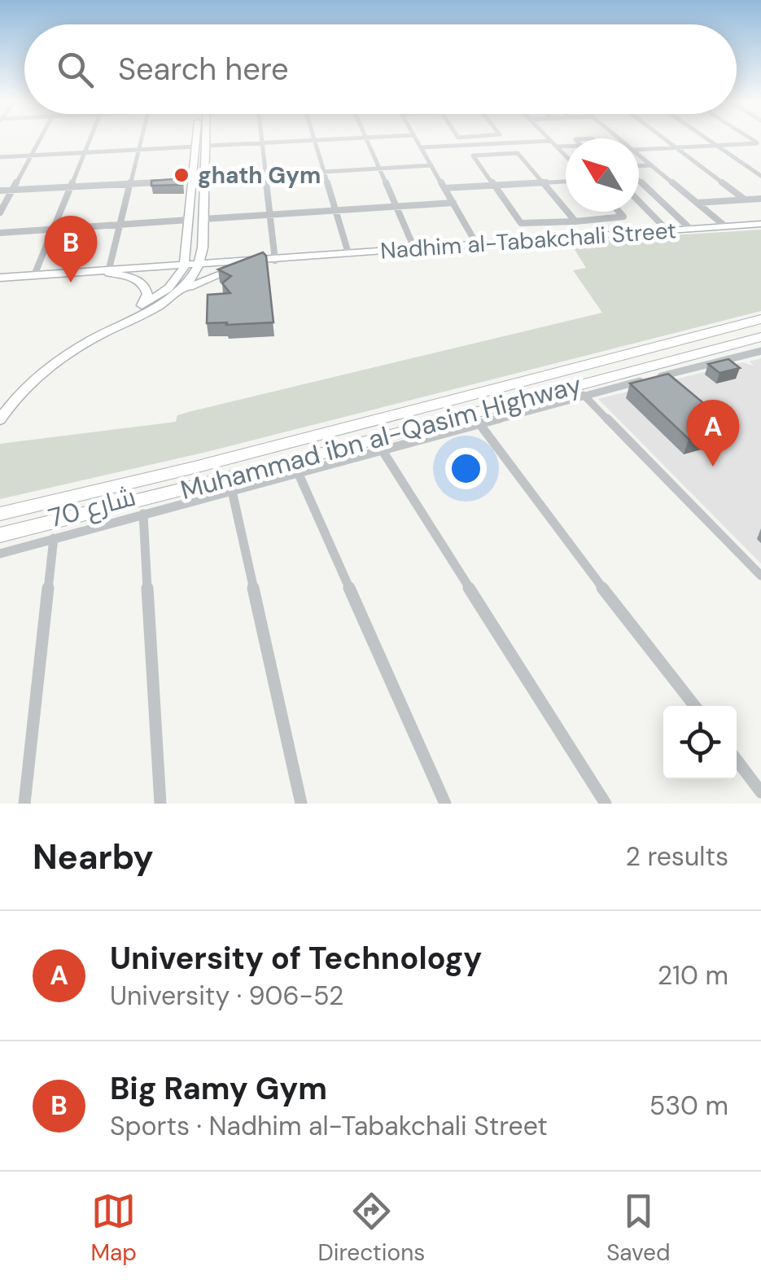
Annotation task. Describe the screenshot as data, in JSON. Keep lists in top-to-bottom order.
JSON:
{
  "streets": {
    "highway": ["Muhammad ibn al-Qasim Highway"],
    "main road": ["Nadhim al-Tabakchali Street"],
    "street": ["شارع 70"]
  },
  "places": ["ghath Gym"],
  "north": "top left",
  "page": {
    "search": "Search here",
    "pins": ["B", "A"],
    "heading": ["Nearby", "2 results"],
    "list": [
      {
        "mark": "A",
        "name": "University of Technology",
        "note": "University · 906-52",
        "value": "210 m"
      },
      {
        "mark": "B",
        "name": "Big Ramy Gym",
        "note": "Sports · Nadhim al-Tabakchali Street",
        "value": "530 m"
      }
    ],
    "nav": ["Map", "Directions", "Saved"]
  }
}
